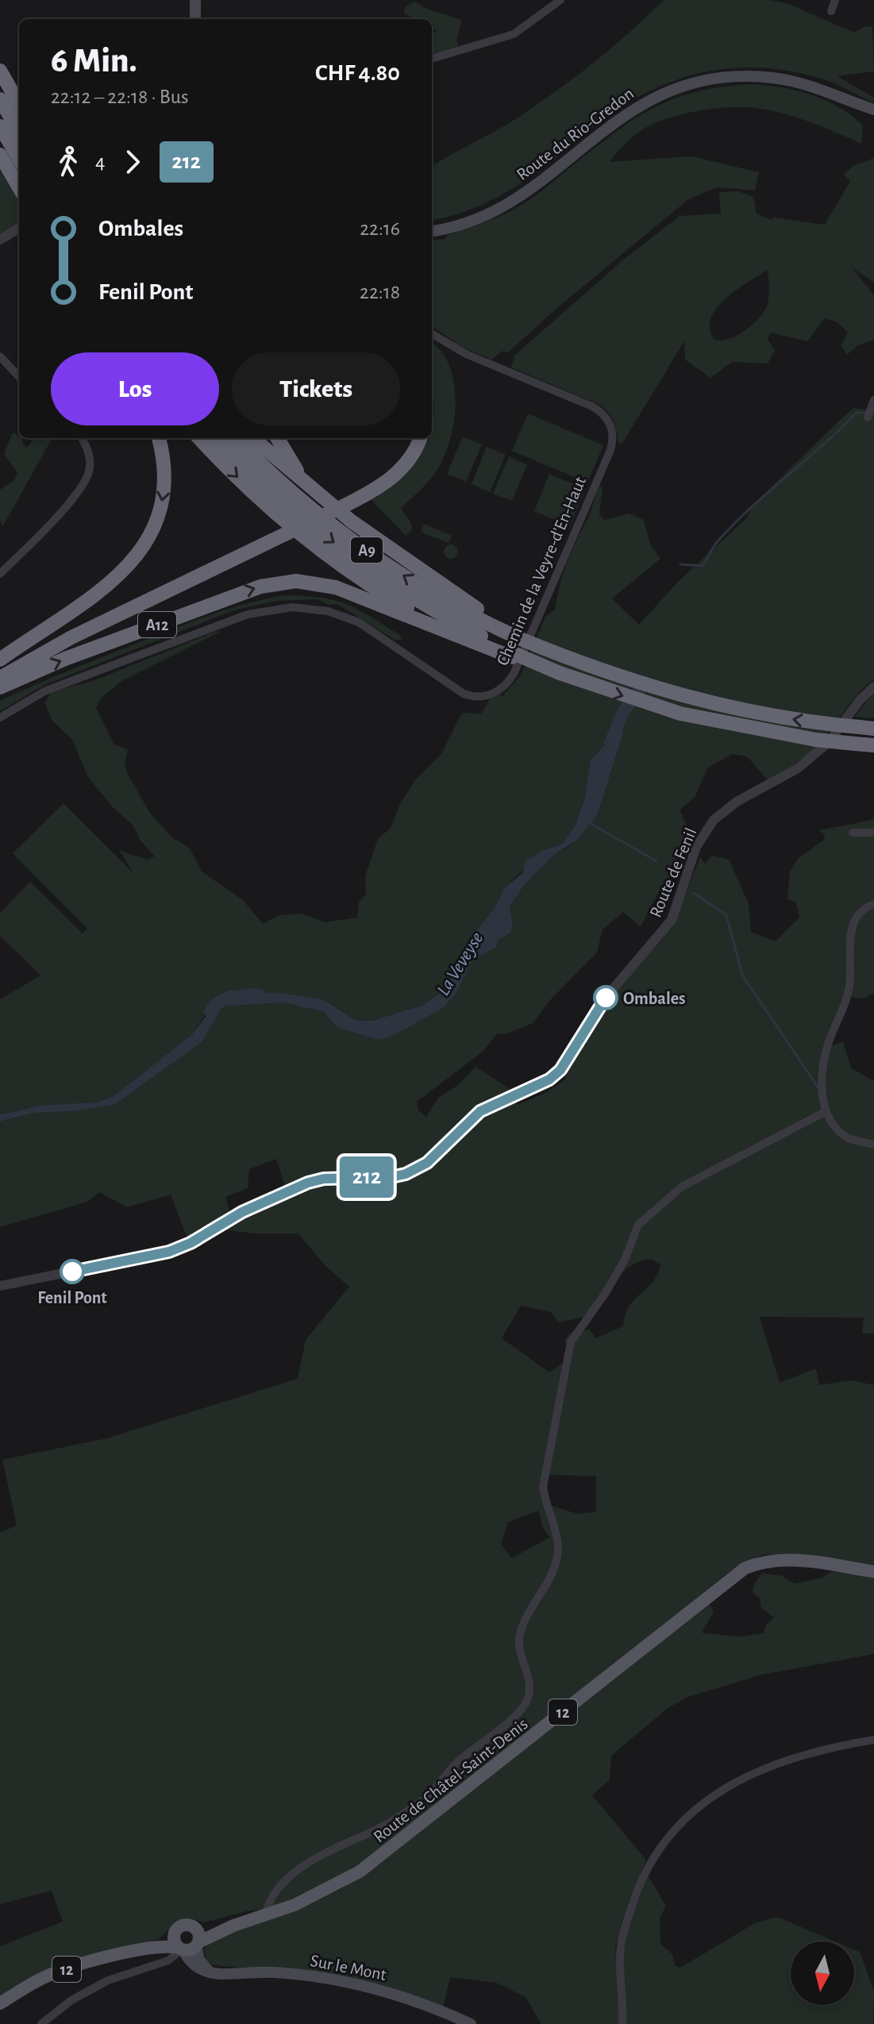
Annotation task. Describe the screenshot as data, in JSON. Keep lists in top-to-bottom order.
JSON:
{
  "streets": {
    "highway": ["A9", "A12"],
    "main road": [
      "Route du Rio-Gredon",
      "12",
      "Route de Châtel-Saint-Denis",
      "Sur le Mont"
    ],
    "street": ["Chemin de la Veyre-d'En-Haut", "Route de Fenil"]
  },
  "crossings": [
    ["A9", "A12"],
    ["12", "Route de Châtel-Saint-Denis"],
    ["Route de Châtel-Saint-Denis", "Sur le Mont"]
  ],
  "water": ["La Veveyse"],
  "places": ["Ombales", "Fenil Pont"],
  "lines": ["bus line 212"],
  "north": "bottom",
  "page": {
    "on_map": "212",
    "heading": ["6 Min.", "22:12 – 22:18 · Bus", "CHF 4.80"],
    "legs": ["4", "212"],
    "list": [
      {
        "name": "Ombales",
        "value": "22:16"
      },
      {
        "name": "Fenil Pont",
        "value": "22:18"
      }
    ],
    "buttons": ["Los", "Tickets"]
  }
}
